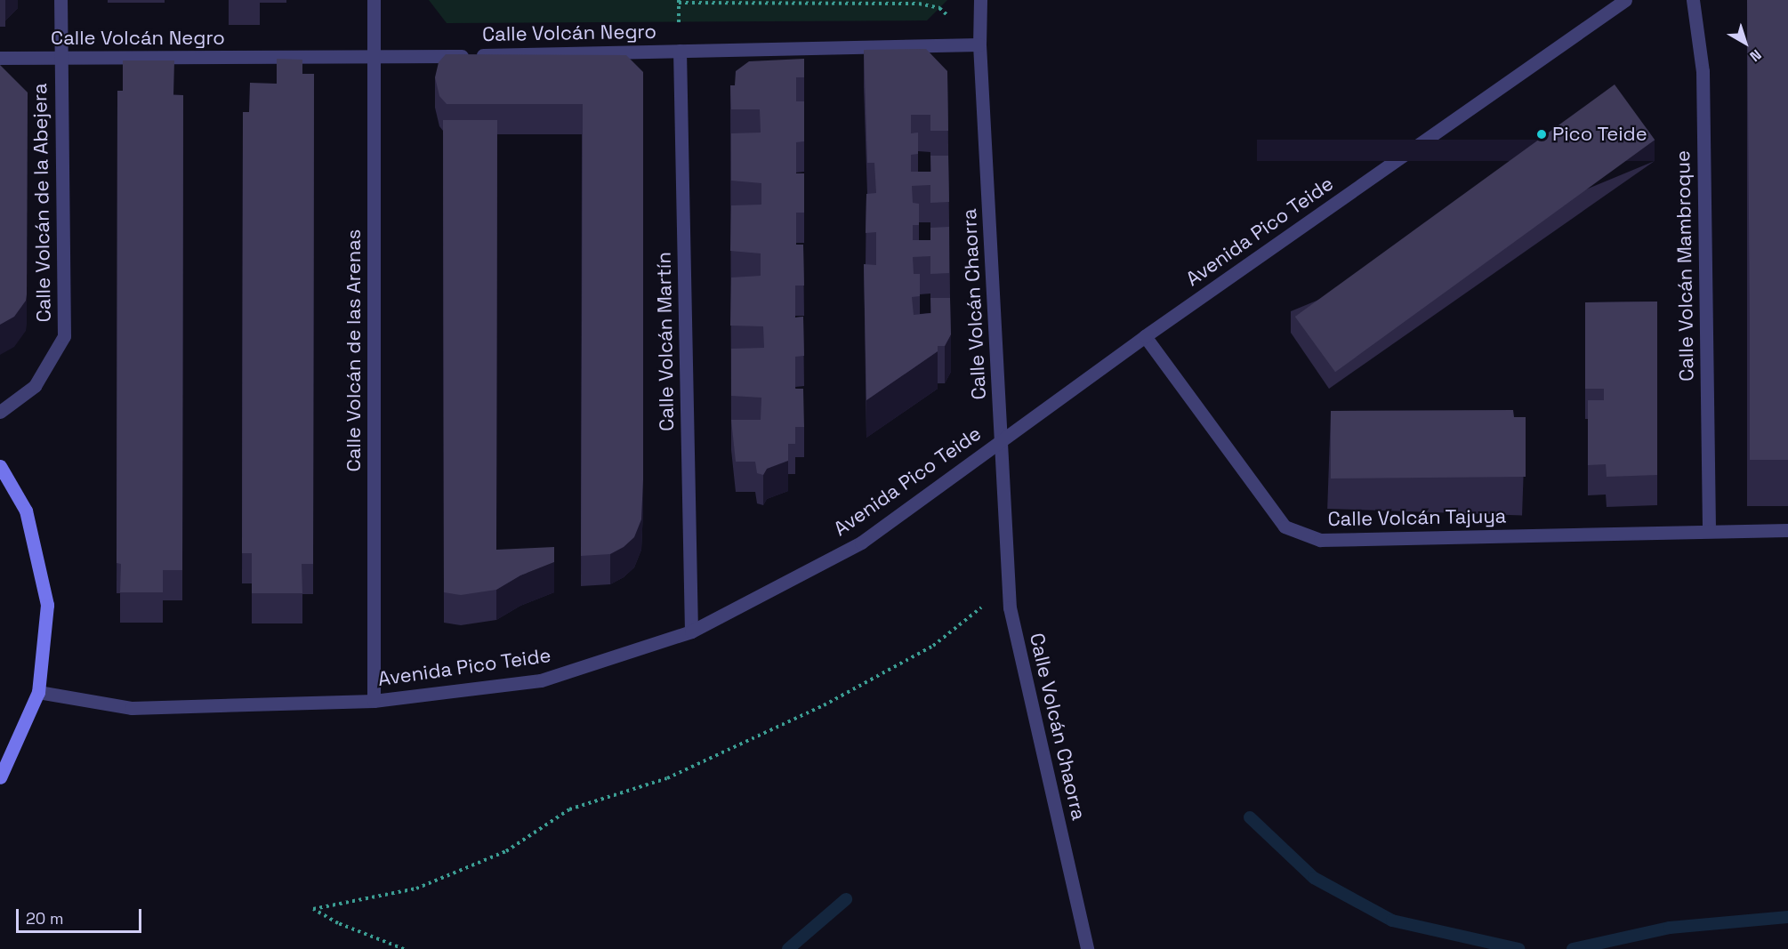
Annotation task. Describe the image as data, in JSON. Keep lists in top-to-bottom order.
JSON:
{
  "streets": {
    "street": [
      "Calle Volcán Negro",
      "Calle Volcán de la Abejera",
      "Avenida Pico Teide",
      "Calle Volcán Mambroque",
      "Calle Volcán Chaorra",
      "Calle Volcán Martín",
      "Calle Volcán de las Arenas",
      "Calle Volcán Tajuya"
    ]
  },
  "crossings": [
    ["Calle Volcán Negro", "Calle Volcán de la Abejera"],
    ["Calle Volcán Negro", "Calle Volcán Chaorra"],
    ["Calle Volcán Negro", "Calle Volcán Martín"],
    ["Calle Volcán Negro", "Calle Volcán de las Arenas"],
    ["Avenida Pico Teide", "Calle Volcán Chaorra"],
    ["Avenida Pico Teide", "Calle Volcán Martín"],
    ["Avenida Pico Teide", "Calle Volcán de las Arenas"],
    ["Avenida Pico Teide", "Calle Volcán Tajuya"],
    ["Calle Volcán Mambroque", "Calle Volcán Tajuya"]
  ],
  "places": ["Pico Teide"],
  "scale_bar": "20 m",
  "north": "bottom right"
}
